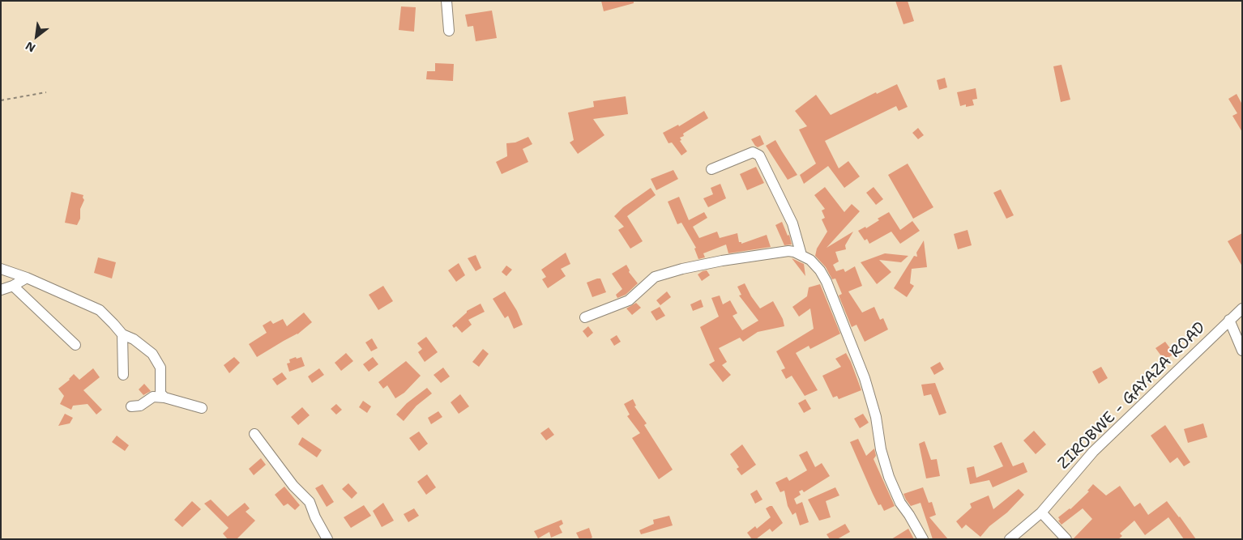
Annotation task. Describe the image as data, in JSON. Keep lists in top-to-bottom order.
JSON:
{
  "streets": {
    "street": ["ZIROBWE - GAYAZA ROAD"]
  },
  "north": "bottom left"
}
